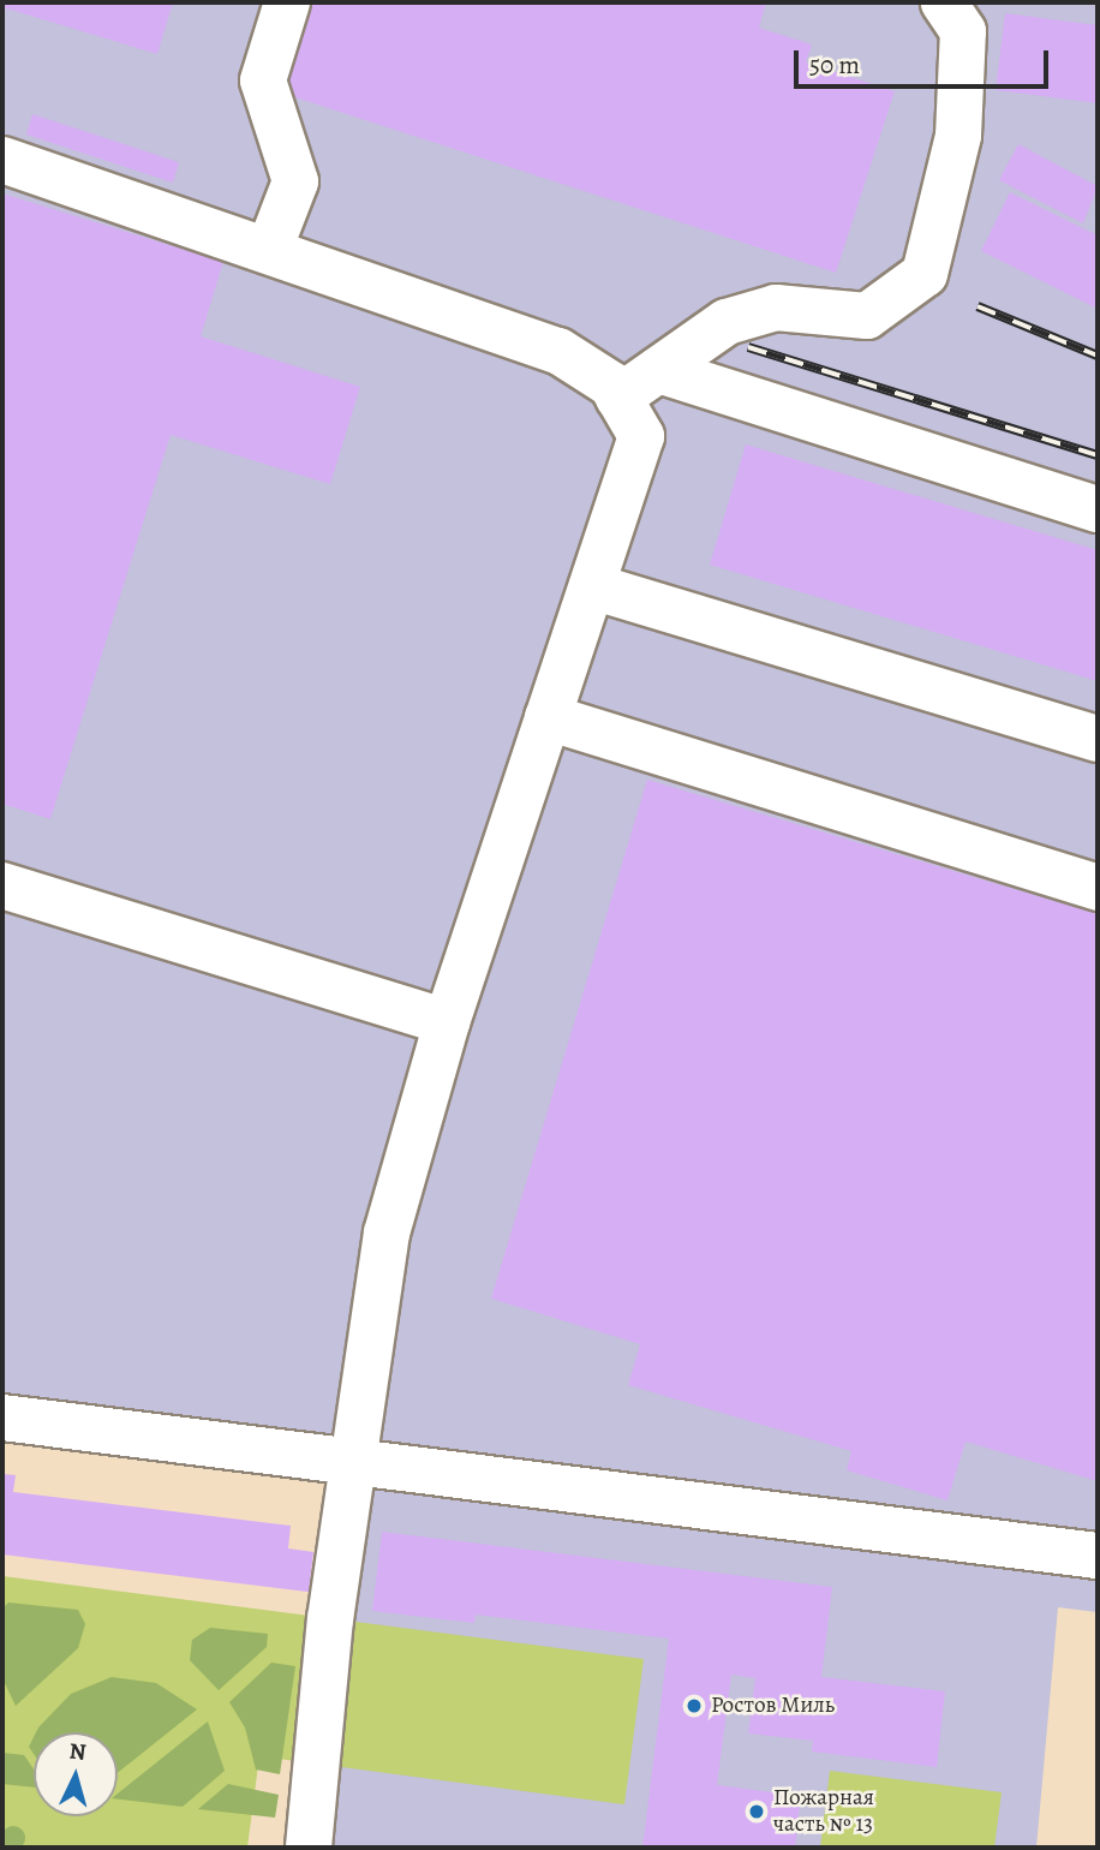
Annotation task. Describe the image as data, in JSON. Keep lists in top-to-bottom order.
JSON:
{
  "places": ["Ростов Миль", "Пожарная часть № 13"],
  "scale_bar": "50 m",
  "north": "top"
}
